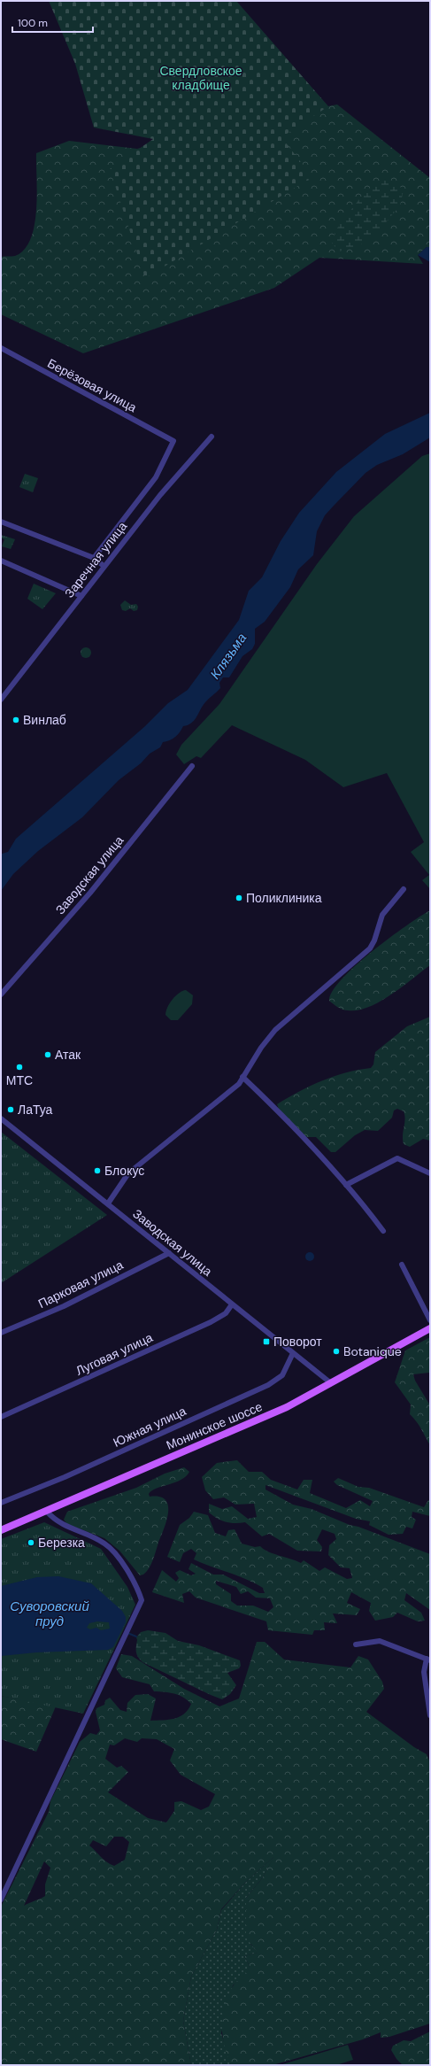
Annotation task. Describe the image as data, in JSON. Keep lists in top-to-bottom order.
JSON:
{
  "streets": {
    "main road": ["Монинское шоссе"],
    "street": [
      "Берёзовая улица",
      "Заречная улица",
      "Заводская улица",
      "Парковая улица",
      "Луговая улица",
      "Южная улица"
    ]
  },
  "crossings": [
    ["Заводская улица", "Парковая улица"],
    ["Заводская улица", "Луговая улица"],
    ["Заводская улица", "Монинское шоссе"],
    ["Заводская улица", "Южная улица"]
  ],
  "water": ["Клязьма", "Суворовский пруд"],
  "parks": ["Свердловское кладбище"],
  "places": {
    "other": [
      "Винлаб",
      "Поликлиника",
      "Атак",
      "МТС",
      "ЛаТуа",
      "Блокус",
      "Botanique",
      "Березка"
    ],
    "transit": ["Поворот"]
  },
  "scale_bar": "100 m"
}
